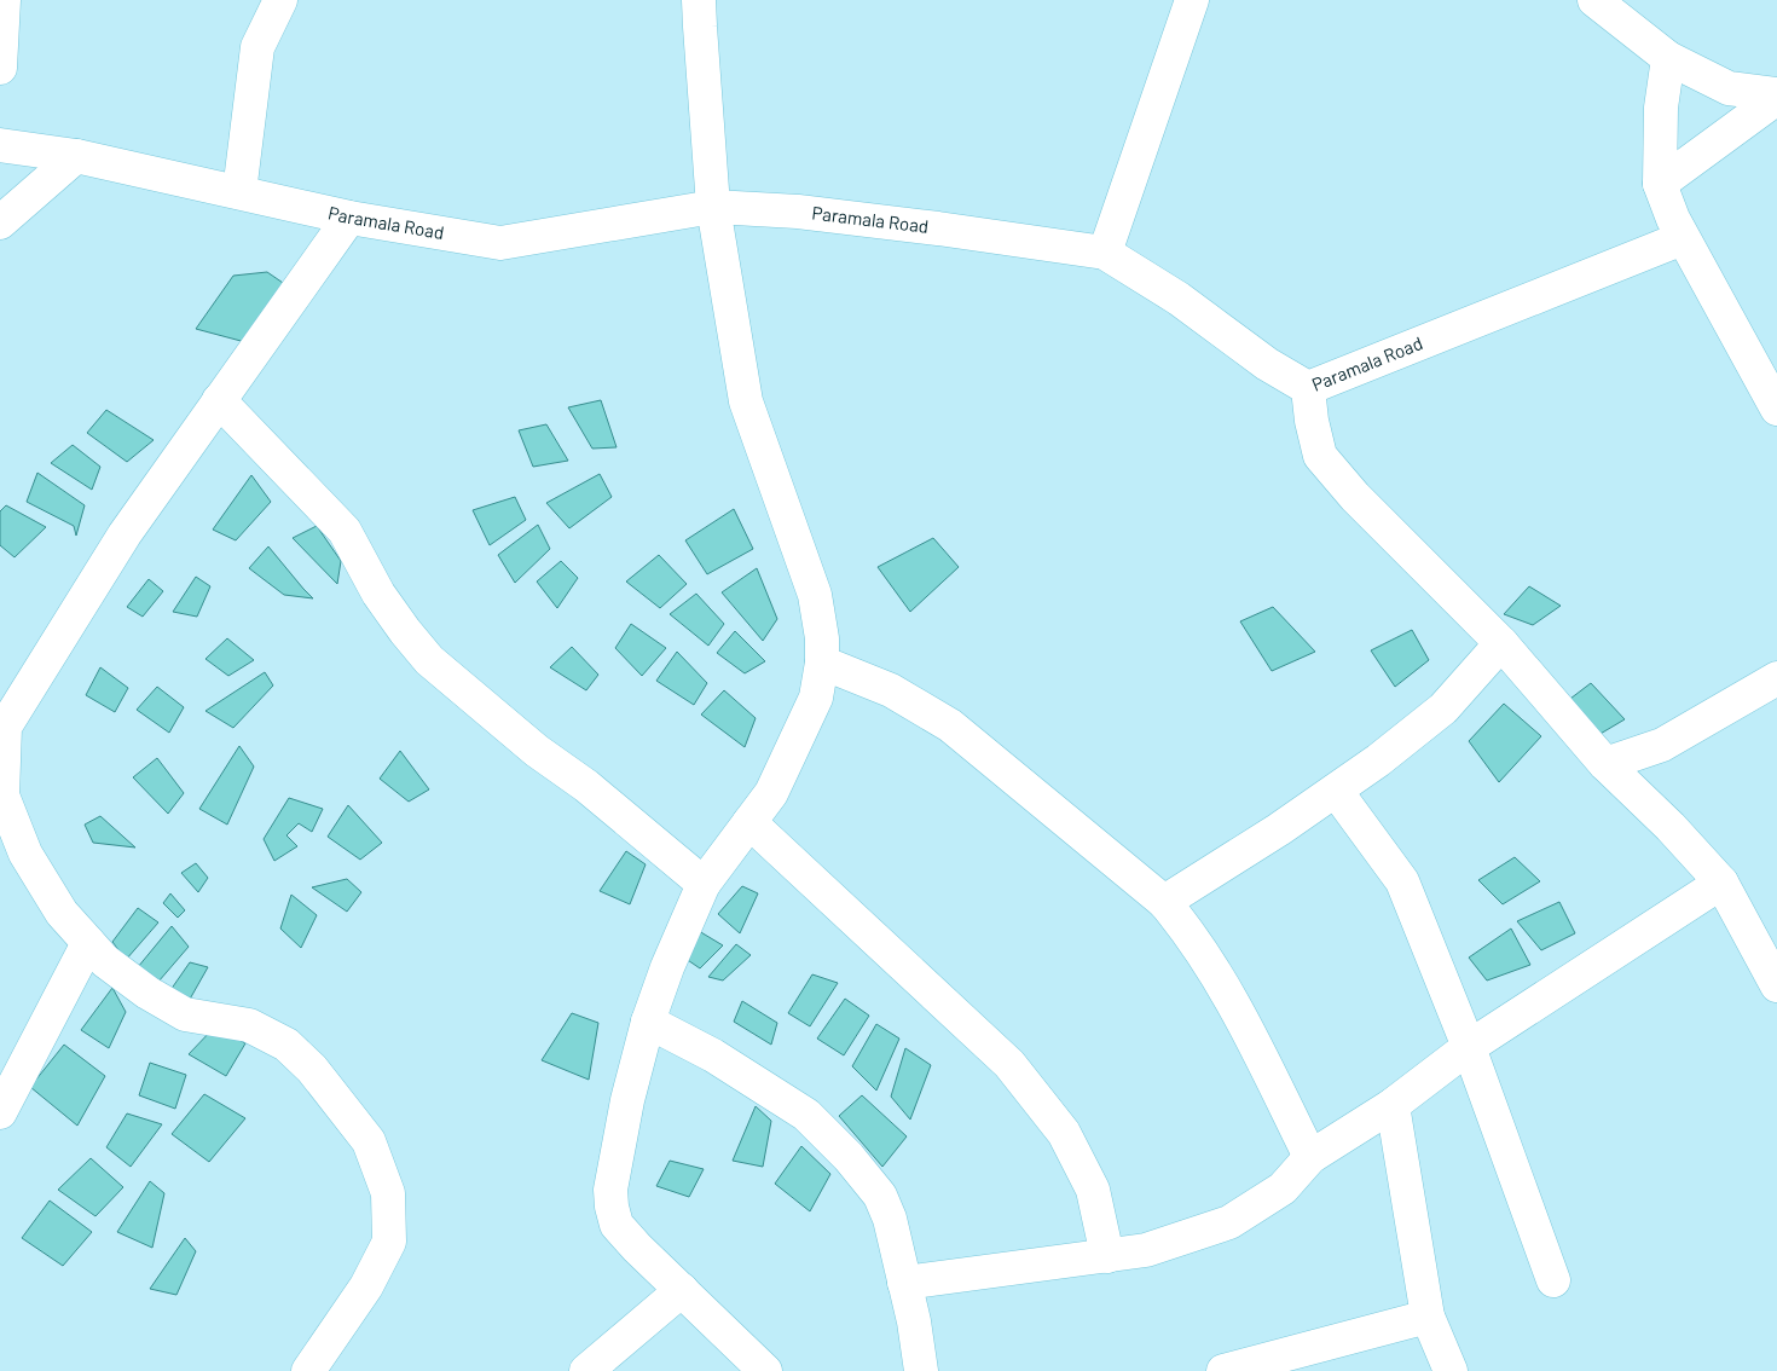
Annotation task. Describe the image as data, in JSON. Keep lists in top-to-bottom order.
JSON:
{
  "streets": {
    "street": ["Paramala Road"]
  }
}
